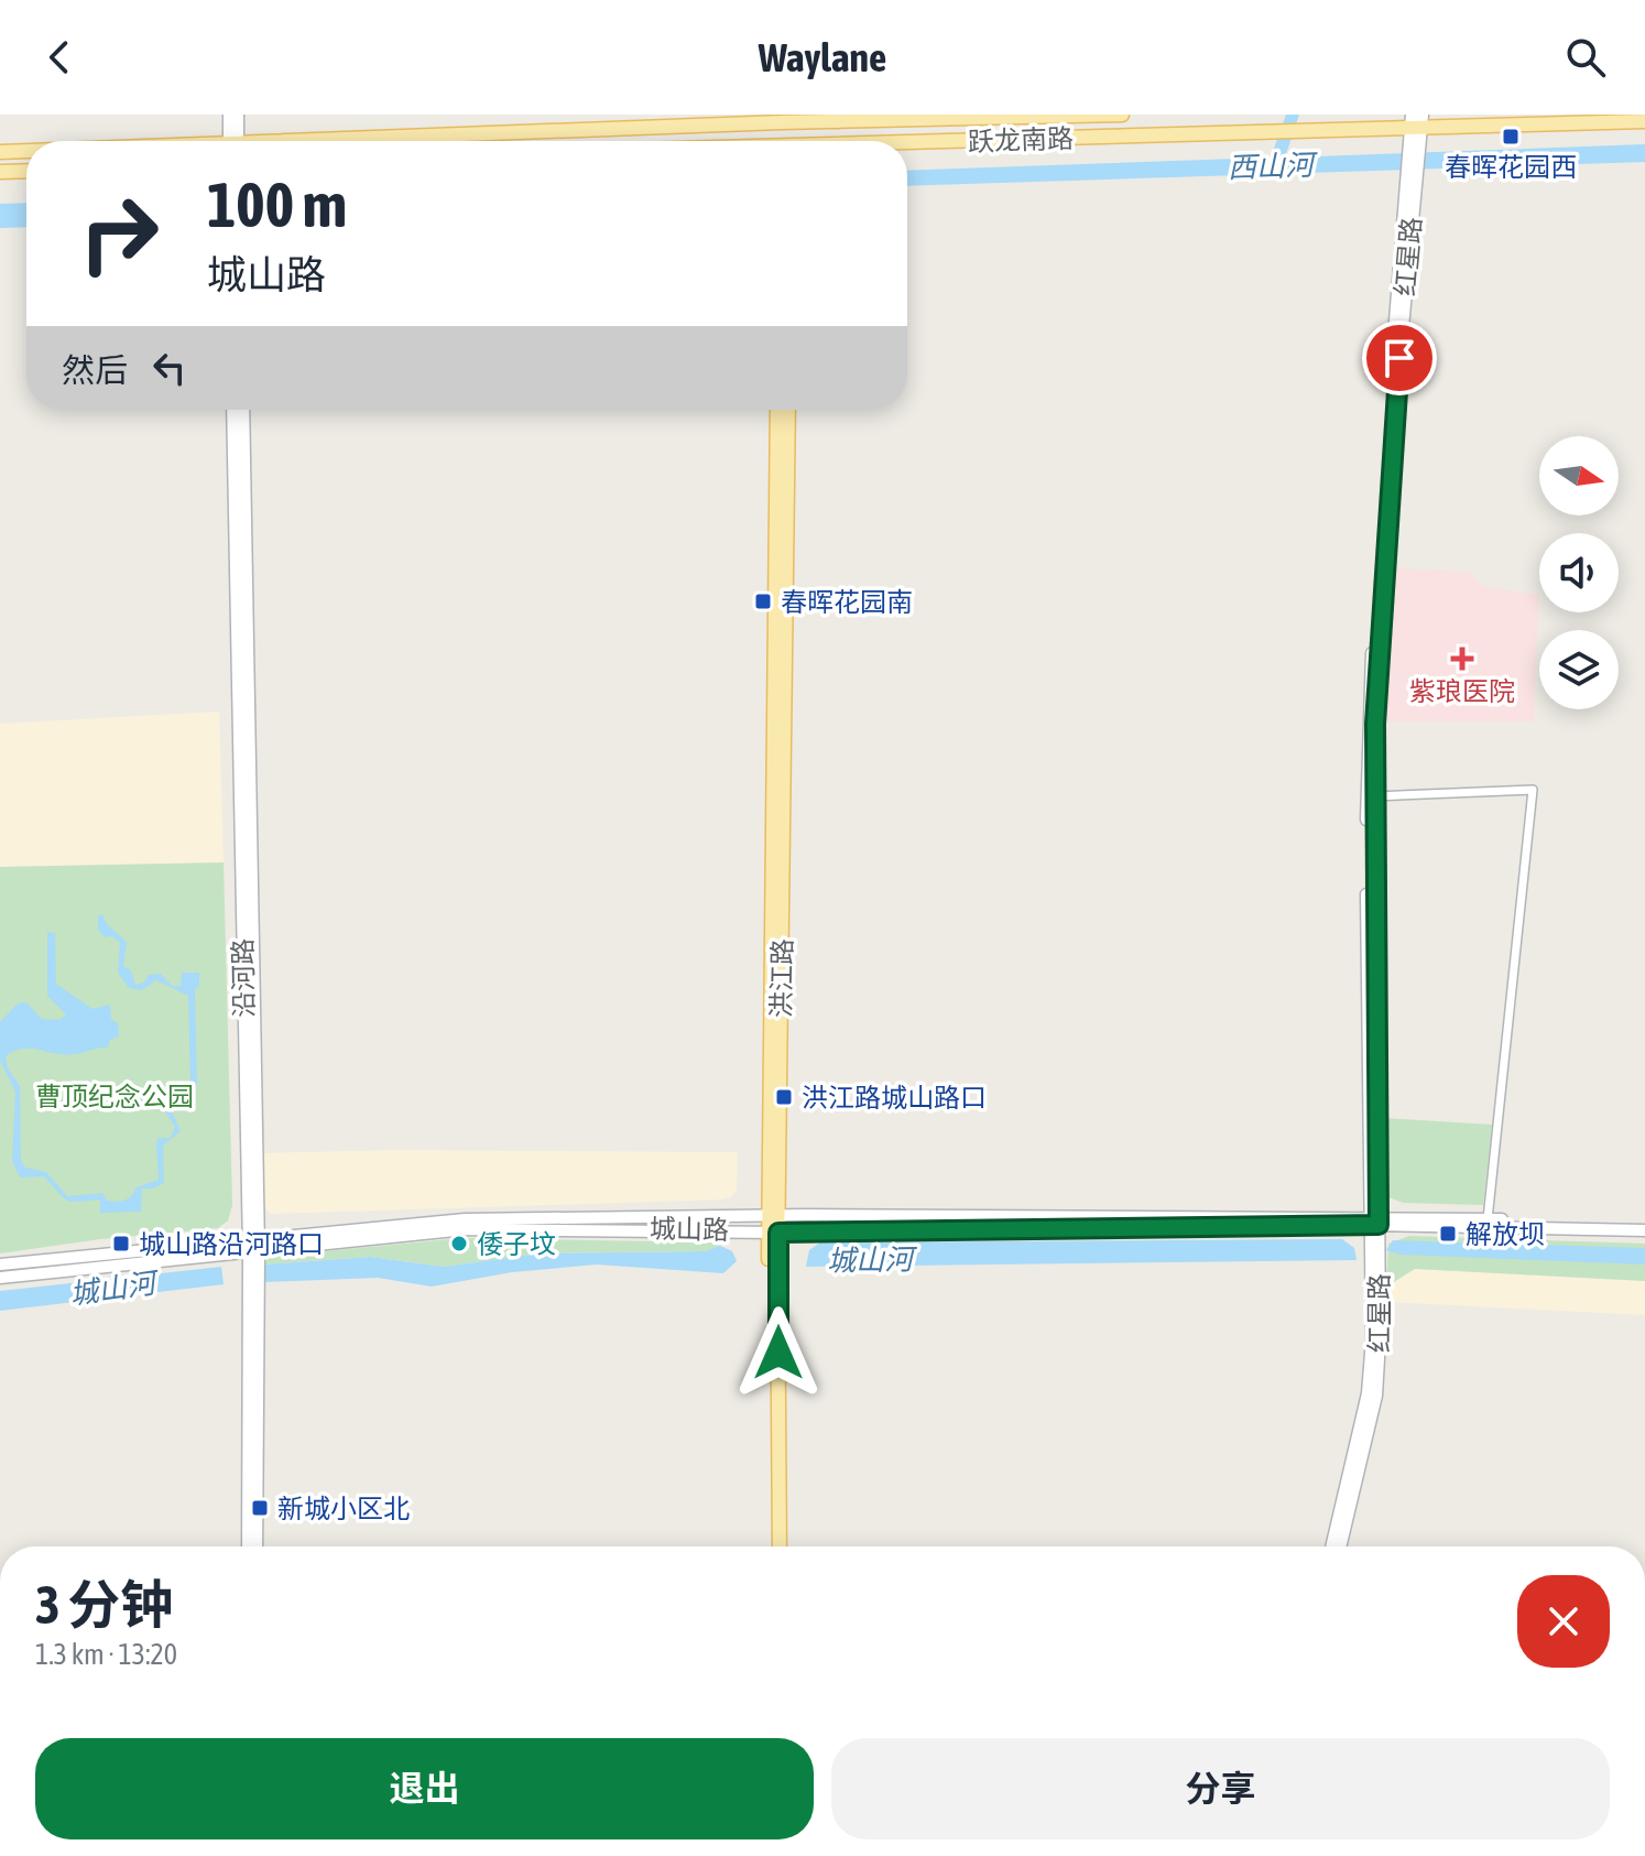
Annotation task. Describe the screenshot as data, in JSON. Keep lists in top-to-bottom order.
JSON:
{
  "streets": {
    "main road": [
      "跃龙南路",
      "红星路",
      "沿河路",
      "洪江路",
      "城山路"
    ]
  },
  "crossings": [
    ["跃龙南路", "红星路"],
    ["红星路", "城山路"],
    ["沿河路", "城山路"],
    ["洪江路", "城山路"]
  ],
  "water": ["西山河", "城山河"],
  "parks": ["曹顶纪念公园"],
  "places": {
    "transit": [
      "春晖花园西",
      "春晖花园南",
      "洪江路城山路口",
      "解放坝",
      "城山路沿河路口",
      "新城小区北"
    ],
    "health": ["紫琅医院"],
    "other": ["倭子坟"]
  },
  "north": "right",
  "page": {
    "header": "Waylane",
    "turn": ["100 m", "城山路"],
    "then": "然后",
    "heading": ["3 分钟", "1.3 km · 13:20"],
    "buttons": ["退出", "分享"]
  }
}
